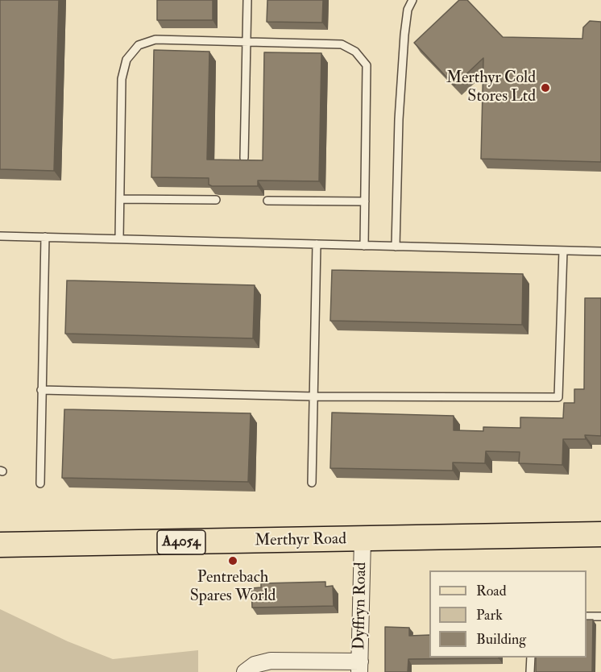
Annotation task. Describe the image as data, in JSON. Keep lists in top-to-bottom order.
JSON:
{
  "streets": {
    "main road": ["Merthyr Road", "A4054"],
    "street": ["Dyffryn Road"]
  },
  "crossings": [
    ["Merthyr Road", "Dyffryn Road"]
  ],
  "places": ["Merthyr Cold Stores Ltd", "Pentrebach Spares World"],
  "legend": ["Road", "Park", "Building"]
}
